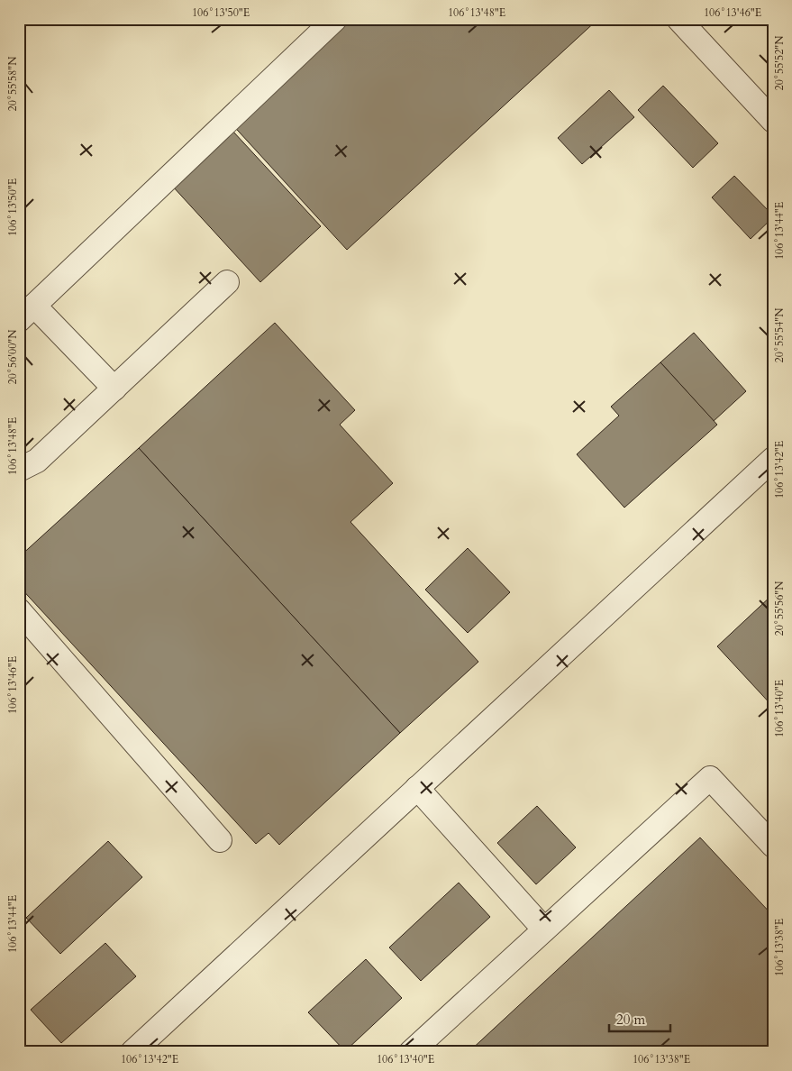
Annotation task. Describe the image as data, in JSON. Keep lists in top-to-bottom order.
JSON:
{
  "scale_bar": "20 m",
  "coordinates": [
    "106°13'50\"E",
    "106°13'48\"E",
    "106°13'46\"E",
    "20°55'52\"N",
    "20°55'58\"N",
    "106°13'44\"E",
    "20°55'54\"N",
    "20°56'00\"N",
    "106°13'42\"E",
    "20°55'56\"N",
    "106°13'40\"E",
    "106°13'38\"E"
  ]
}
